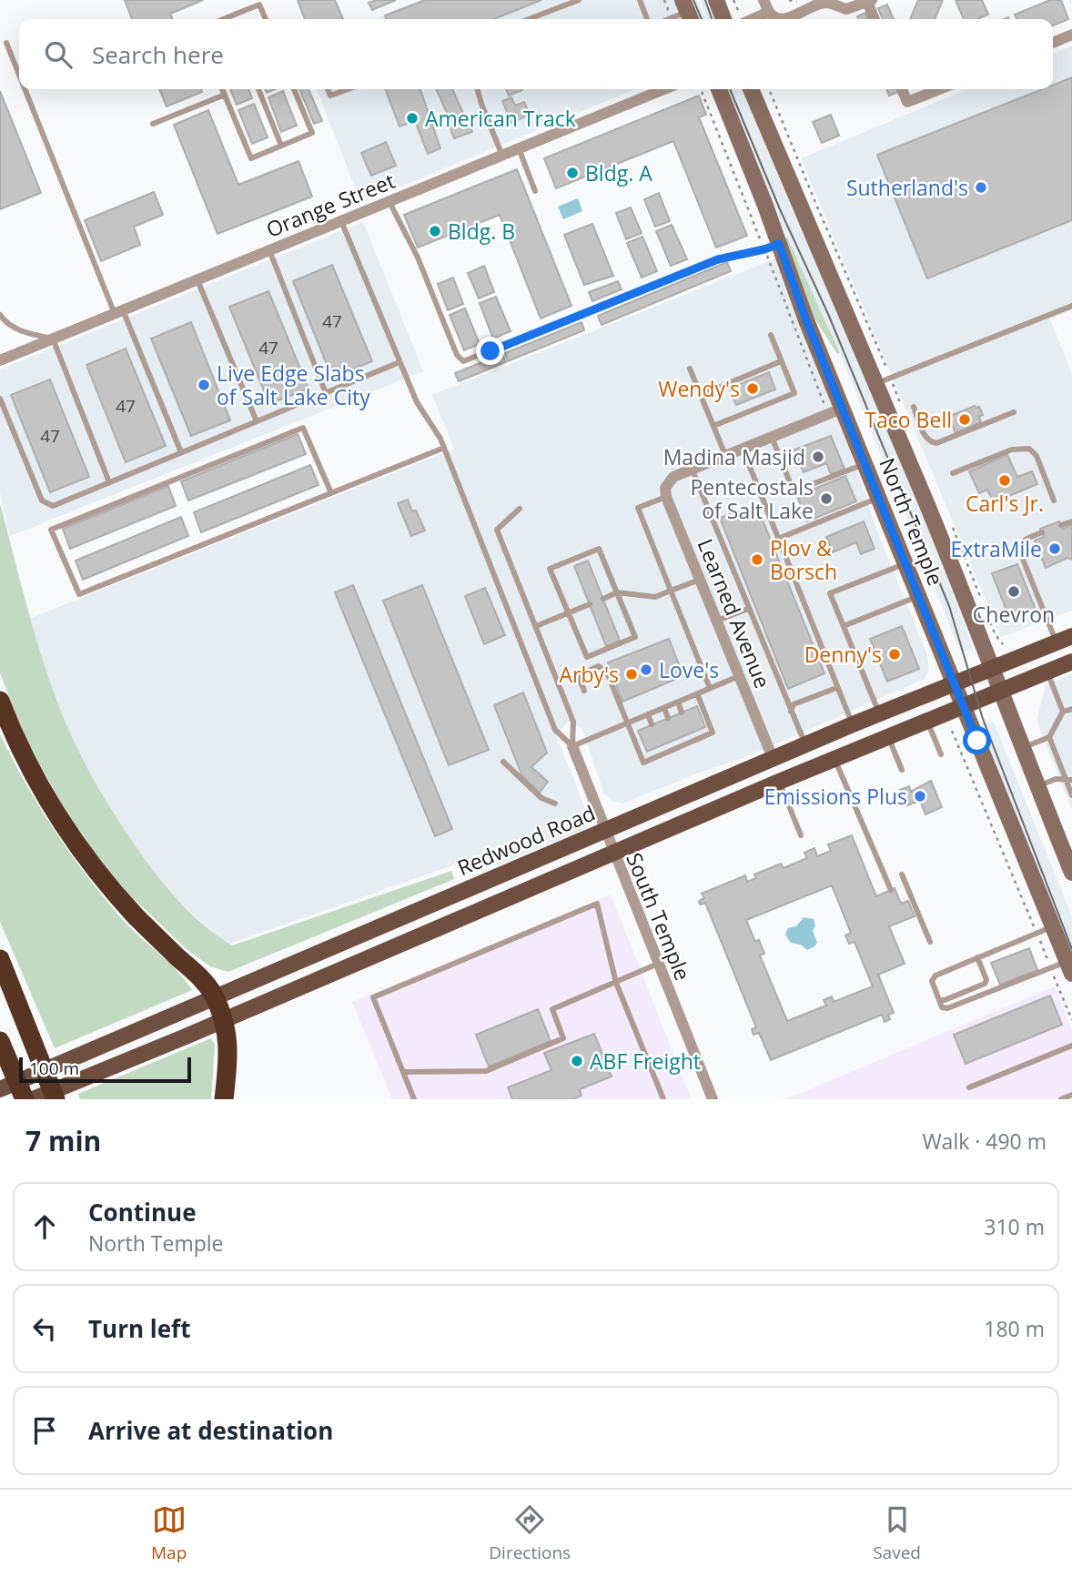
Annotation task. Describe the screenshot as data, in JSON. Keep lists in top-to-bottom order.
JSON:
{
  "streets": {
    "main road": ["North Temple", "Redwood Road"],
    "street": ["Orange Street", "Learned Avenue", "South Temple"]
  },
  "crossings": [
    ["North Temple", "Redwood Road"],
    ["Learned Avenue", "Redwood Road"],
    ["Redwood Road", "South Temple"]
  ],
  "places": [
    "American Track",
    "Bldg. A",
    "Sutherland's",
    "Bldg. B",
    "Live Edge Slabs of Salt Lake City",
    "Wendy's",
    "Taco Bell",
    "Madina Masjid",
    "Carl's Jr.",
    "Pentecostals of Salt Lake",
    "ExtraMile",
    "Plov & Borsch",
    "Chevron",
    "Denny's",
    "Love's",
    "Arby's",
    "Emissions Plus",
    "ABF Freight"
  ],
  "house_numbers": [
    "47",
    "47",
    "47",
    "47"
  ],
  "scale_bar": "100 m",
  "page": {
    "search": "Search here",
    "scale": "100 m",
    "heading": ["7 min", "Walk · 490 m"],
    "list": [
      ["Continue", "North Temple", "310 m"],
      ["Turn left", "180 m"],
      "Arrive at destination"
    ],
    "nav": ["Map", "Directions", "Saved"]
  }
}
